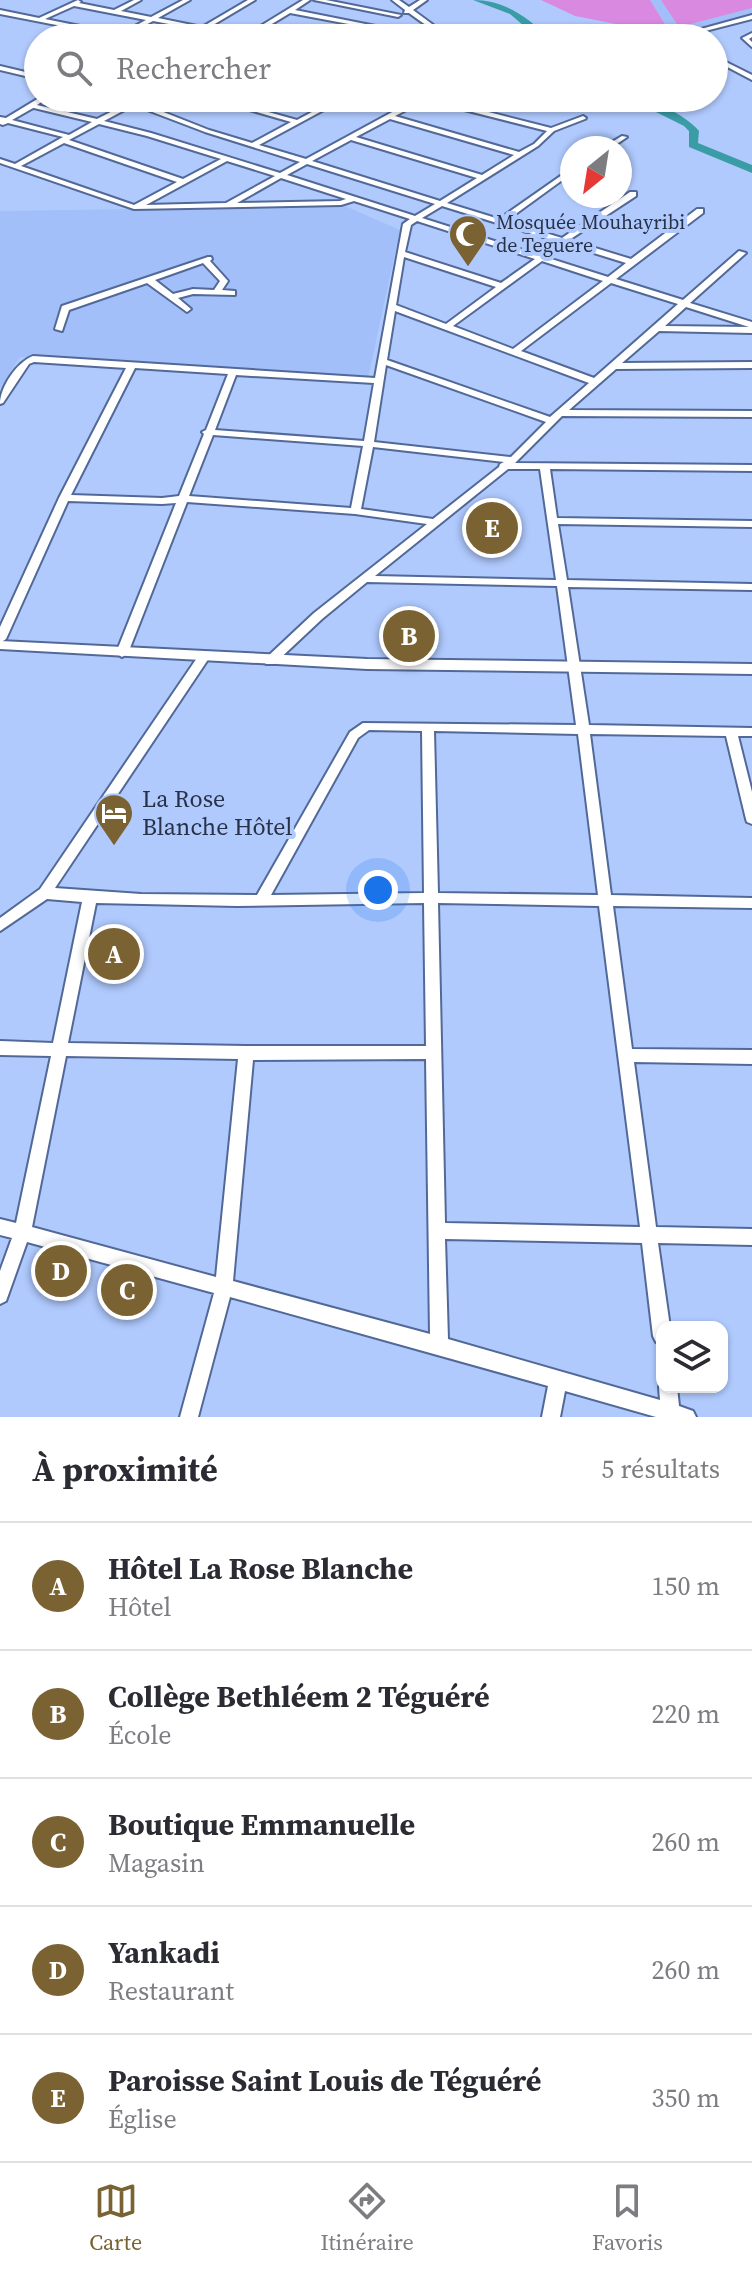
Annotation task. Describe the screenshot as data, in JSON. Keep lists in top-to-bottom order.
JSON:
{
  "places": {
    "mosque": ["Mosquée Mouhayribi de Teguere"],
    "hotel": ["La Rose Blanche Hôtel"]
  },
  "north": "bottom left",
  "page": {
    "search": "Rechercher",
    "pins": [
      "E",
      "B",
      "A",
      "D",
      "C"
    ],
    "heading": ["À proximité", "5 résultats"],
    "list": [
      {
        "mark": "A",
        "name": "Hôtel La Rose Blanche",
        "note": "Hôtel",
        "value": "150 m"
      },
      {
        "mark": "B",
        "name": "Collège Bethléem 2 Téguéré",
        "note": "École",
        "value": "220 m"
      },
      {
        "mark": "C",
        "name": "Boutique Emmanuelle",
        "note": "Magasin",
        "value": "260 m"
      },
      {
        "mark": "D",
        "name": "Yankadi",
        "note": "Restaurant",
        "value": "260 m"
      },
      {
        "mark": "E",
        "name": "Paroisse Saint Louis de Téguéré",
        "note": "Église",
        "value": "350 m"
      }
    ],
    "nav": ["Carte", "Itinéraire", "Favoris"]
  }
}
